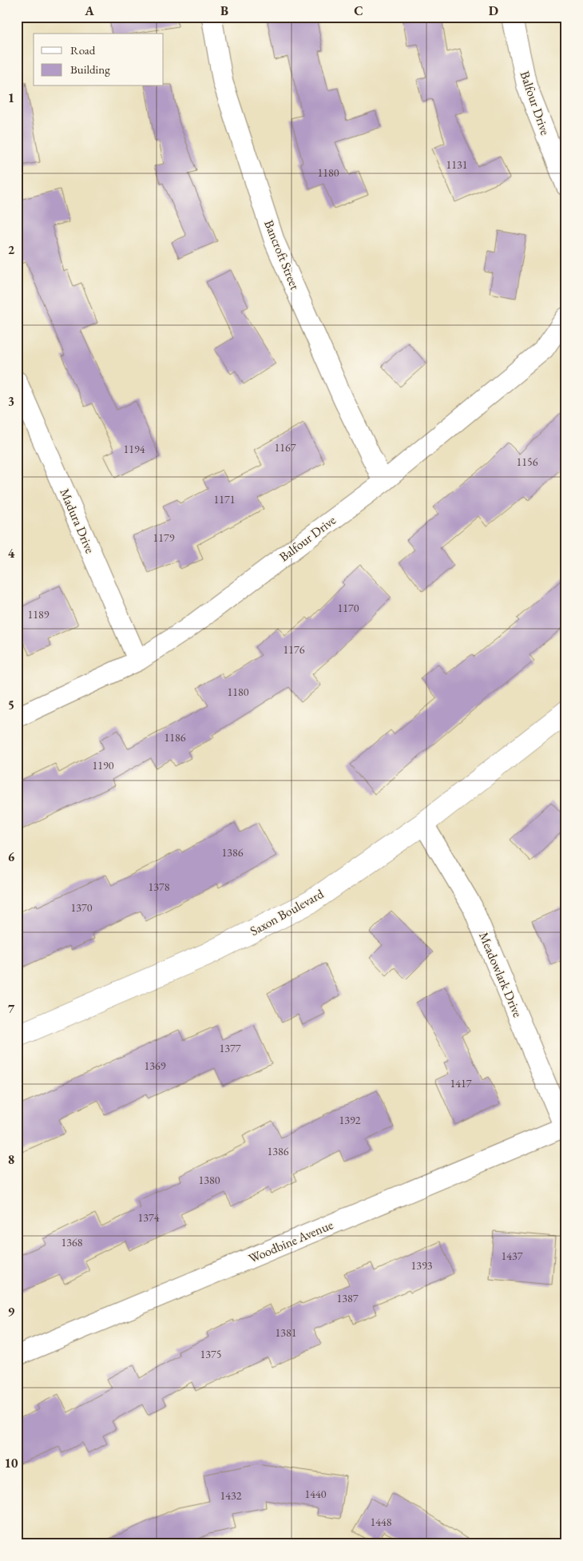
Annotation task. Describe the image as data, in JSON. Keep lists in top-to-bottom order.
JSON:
{
  "streets": {
    "main road": ["Saxon Boulevard"],
    "street": [
      "Balfour Drive",
      "Bancroft Street",
      "Madura Drive",
      "Meadowlark Drive",
      "Woodbine Avenue"
    ]
  },
  "crossings": [
    ["Balfour Drive", "Bancroft Street"],
    ["Balfour Drive", "Madura Drive"],
    ["Saxon Boulevard", "Meadowlark Drive"],
    ["Meadowlark Drive", "Woodbine Avenue"]
  ],
  "house_numbers": [
    "1131",
    "1180",
    "1167",
    "1194",
    "1156",
    "1171",
    "1179",
    "1170",
    "1189",
    "1176",
    "1180",
    "1186",
    "1190",
    "1386",
    "1378",
    "1370",
    "1377",
    "1369",
    "1417",
    "1392",
    "1386",
    "1380",
    "1374",
    "1368",
    "1437",
    "1393",
    "1387",
    "1381",
    "1375",
    "1440",
    "1432",
    "1448"
  ],
  "legend": ["Road", "Building"],
  "grid": {
    "columns": [
      "A",
      "B",
      "C",
      "D"
    ],
    "rows": [
      "1",
      "2",
      "3",
      "4",
      "5",
      "6",
      "7",
      "8",
      "9",
      "10"
    ]
  }
}
